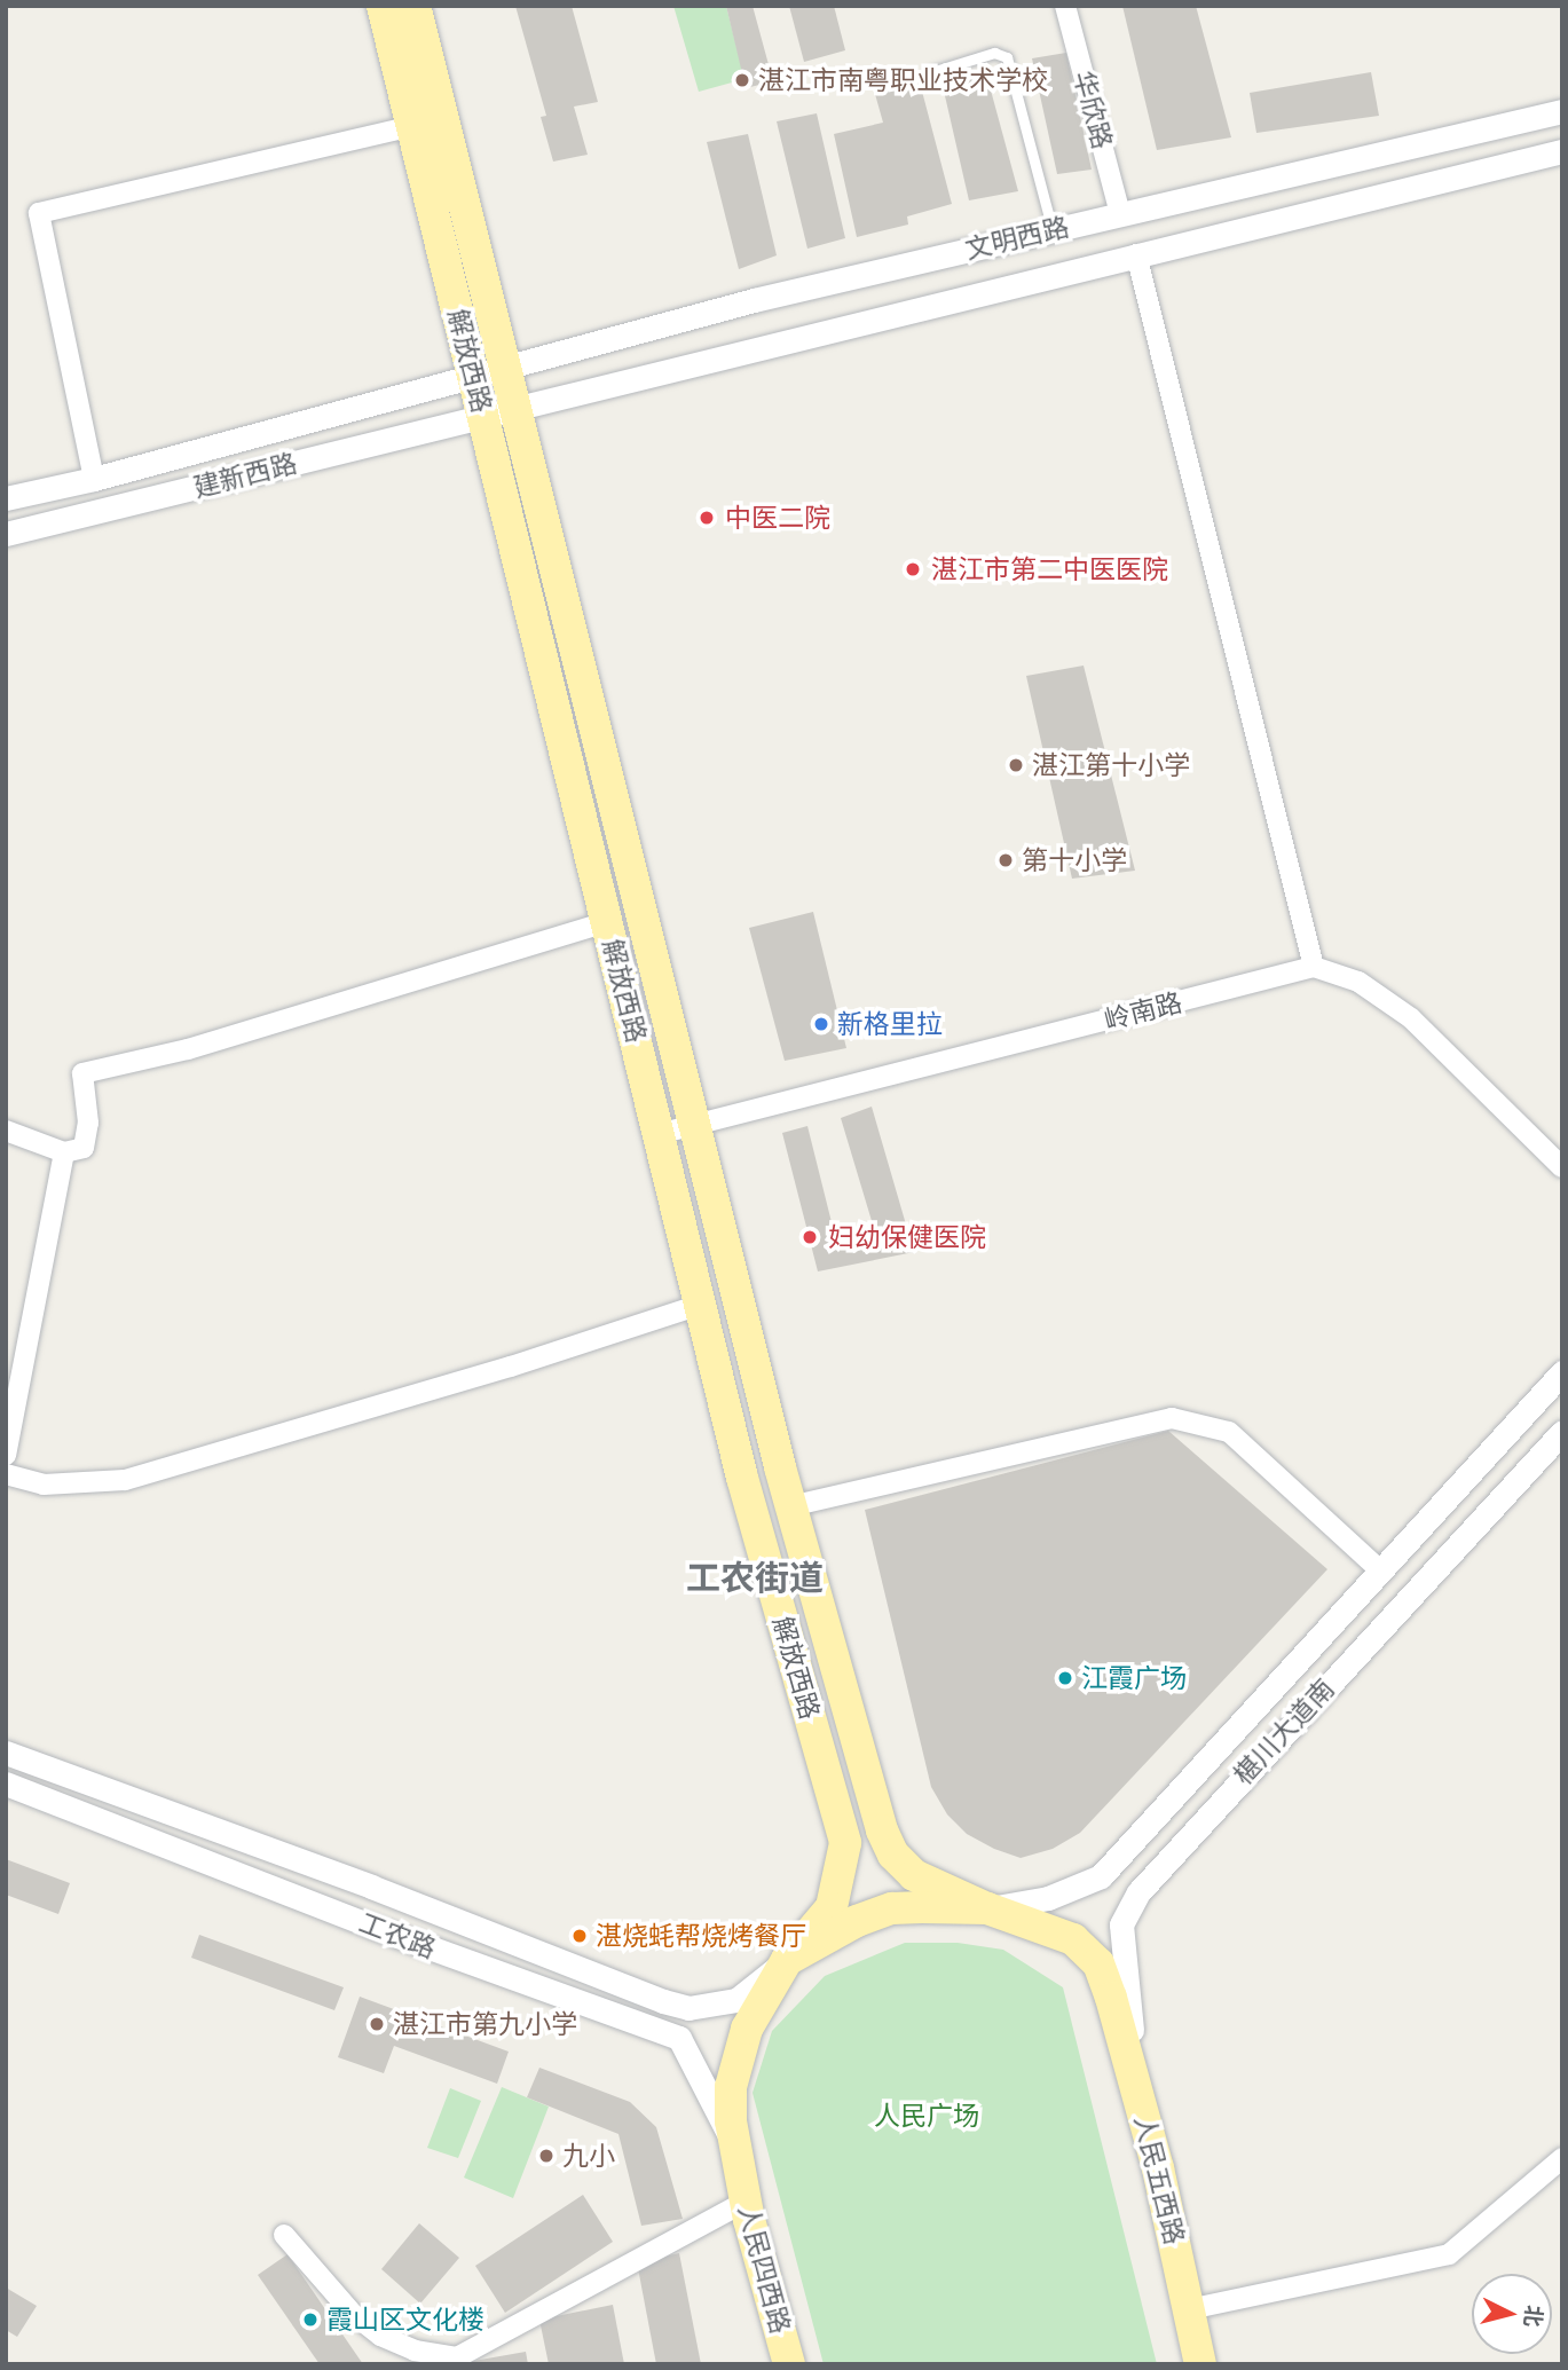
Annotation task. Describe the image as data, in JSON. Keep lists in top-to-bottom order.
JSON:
{
  "streets": {
    "main road": ["解放西路", "人民五西路", "人民四西路"],
    "street": [
      "华欣路",
      "文明西路",
      "建新西路",
      "岭南路",
      "椹川大道南",
      "工农路"
    ]
  },
  "crossings": [
    ["华欣路", "文明西路"],
    ["文明西路", "解放西路"],
    ["文明西路", "建新西路"],
    ["解放西路", "建新西路"],
    ["解放西路", "岭南路"],
    ["解放西路", "椹川大道南"],
    ["解放西路", "工农路"],
    ["解放西路", "人民五西路"],
    ["解放西路", "人民四西路"],
    ["工农路", "人民四西路"]
  ],
  "districts": ["工农街道"],
  "parks": ["人民广场"],
  "places": [
    "湛江市南粤职业技术学校",
    "中医二院",
    "湛江市第二中医医院",
    "湛江第十小学",
    "第十小学",
    "新格里拉",
    "妇幼保健医院",
    "江霞广场",
    "湛烧蚝帮烧烤餐厅",
    "湛江市第九小学",
    "九小",
    "霞山区文化楼"
  ],
  "north": "right"
}
